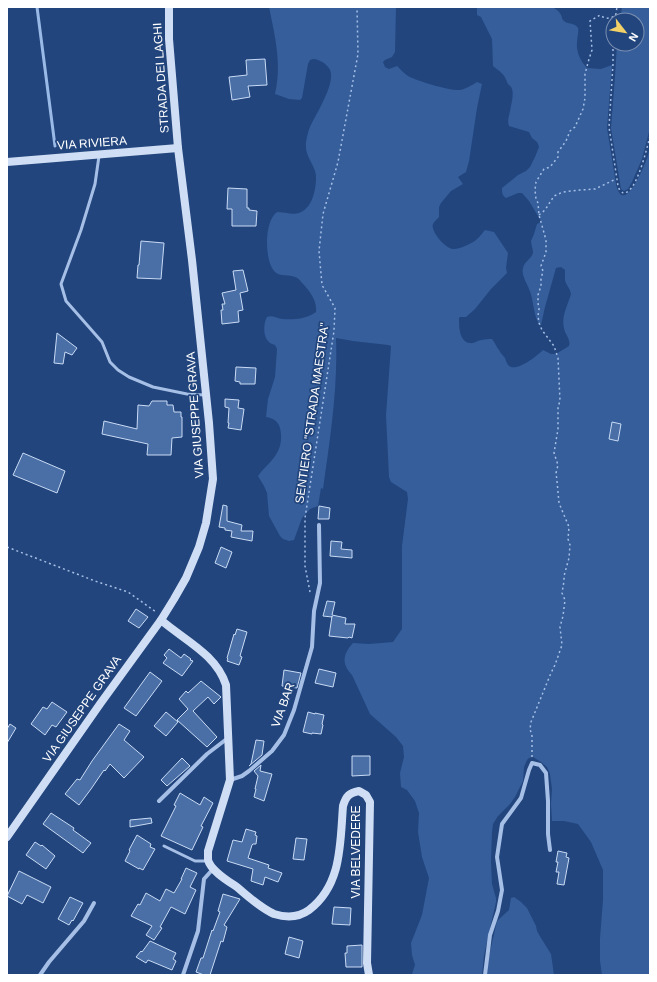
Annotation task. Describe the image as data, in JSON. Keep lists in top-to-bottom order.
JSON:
{
  "streets": {
    "street": [
      "STRADA DEI LAGHI",
      "VIA RIVIERA",
      "VIA GIUSEPPE GRAVA",
      "VIA BAR",
      "VIA BELVEDERE"
    ],
    "path": ["SENTIERO \"STRADA MAESTRA\""]
  },
  "crossings": [
    ["STRADA DEI LAGHI", "VIA RIVIERA"],
    ["STRADA DEI LAGHI", "VIA GIUSEPPE GRAVA"],
    ["VIA RIVIERA", "VIA GIUSEPPE GRAVA"]
  ],
  "north": "bottom right"
}
